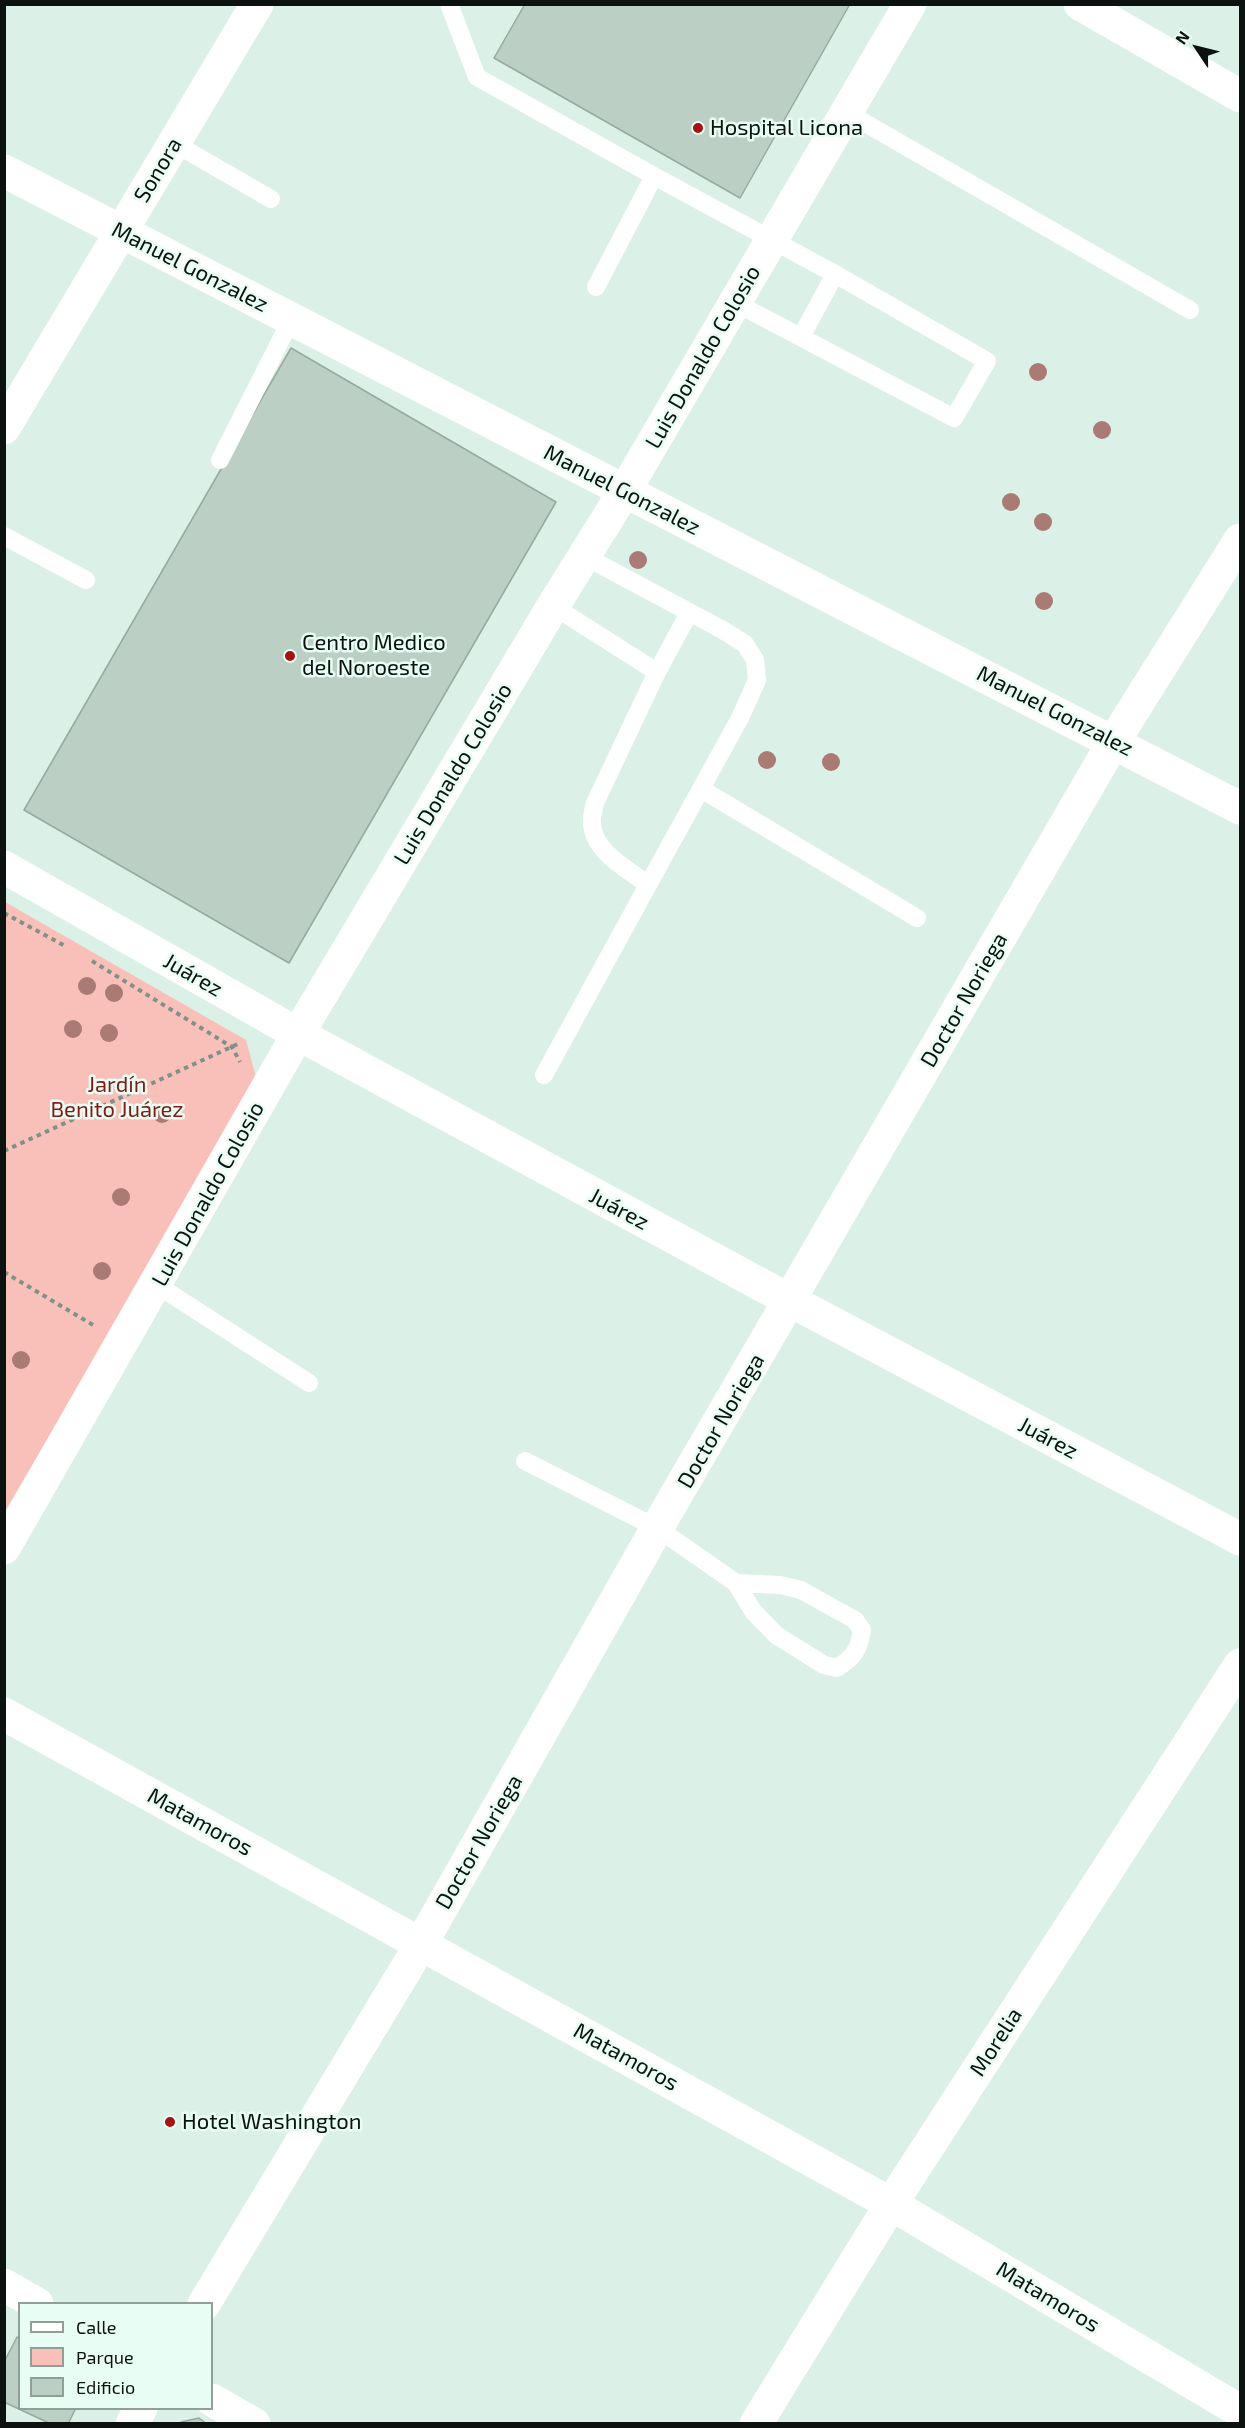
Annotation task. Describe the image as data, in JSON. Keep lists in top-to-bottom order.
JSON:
{
  "streets": {
    "street": [
      "Sonora",
      "Manuel Gonzalez",
      "Luis Donaldo Colosio",
      "Juárez",
      "Doctor Noriega",
      "Matamoros",
      "Morelia"
    ]
  },
  "crossings": [
    ["Sonora", "Manuel Gonzalez"],
    ["Manuel Gonzalez", "Luis Donaldo Colosio"],
    ["Manuel Gonzalez", "Doctor Noriega"],
    ["Luis Donaldo Colosio", "Juárez"],
    ["Juárez", "Doctor Noriega"],
    ["Doctor Noriega", "Matamoros"],
    ["Matamoros", "Morelia"]
  ],
  "parks": ["Jardín Benito Juárez"],
  "places": ["Hospital Licona", "Centro Medico del Noroeste", "Hotel Washington"],
  "legend": ["Calle", "Parque", "Edificio"],
  "north": "top left"
}
